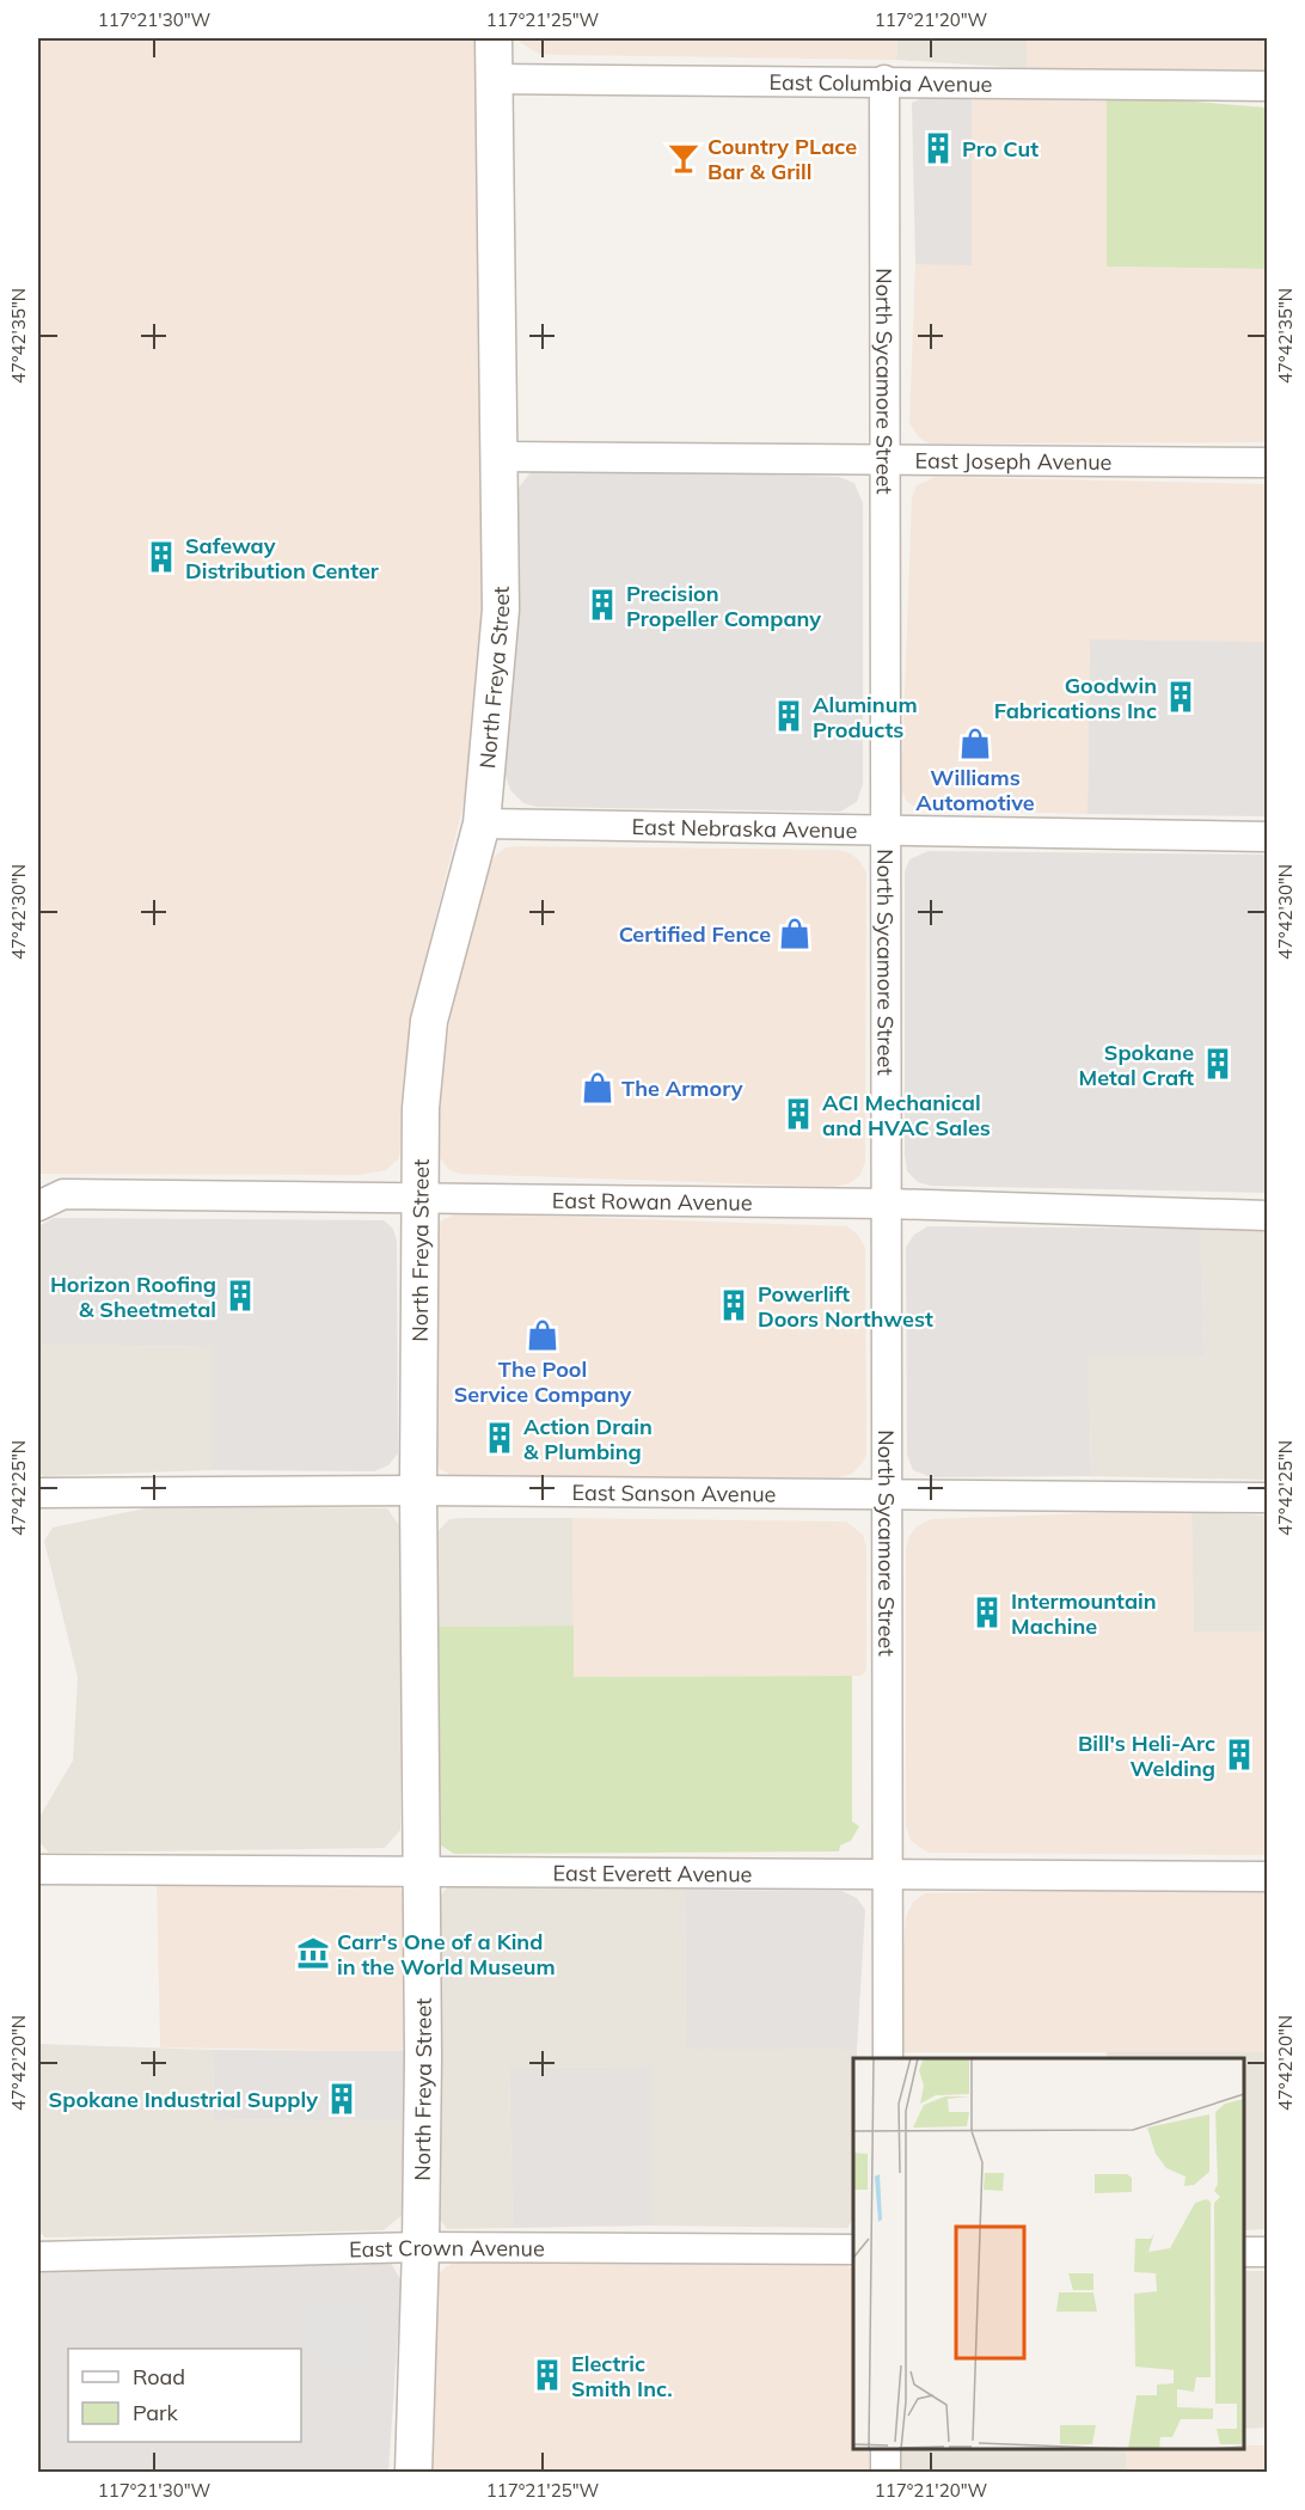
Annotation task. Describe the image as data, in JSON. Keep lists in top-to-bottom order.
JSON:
{
  "streets": {
    "street": [
      "East Columbia Avenue",
      "North Sycamore Street",
      "East Joseph Avenue",
      "North Freya Street",
      "East Nebraska Avenue",
      "East Rowan Avenue",
      "East Sanson Avenue",
      "East Everett Avenue",
      "East Crown Avenue"
    ]
  },
  "crossings": [
    ["East Columbia Avenue", "North Sycamore Street"],
    ["East Columbia Avenue", "North Freya Street"],
    ["North Sycamore Street", "East Joseph Avenue"],
    ["North Sycamore Street", "East Nebraska Avenue"],
    ["North Sycamore Street", "East Rowan Avenue"],
    ["North Sycamore Street", "East Sanson Avenue"],
    ["North Sycamore Street", "East Everett Avenue"],
    ["East Joseph Avenue", "North Freya Street"],
    ["North Freya Street", "East Nebraska Avenue"],
    ["North Freya Street", "East Rowan Avenue"],
    ["North Freya Street", "East Sanson Avenue"],
    ["North Freya Street", "East Everett Avenue"],
    ["North Freya Street", "East Crown Avenue"]
  ],
  "places": {
    "building": [
      "Pro Cut",
      "Safeway Distribution Center",
      "Precision Propeller Company",
      "Goodwin Fabrications Inc",
      "Aluminum Products",
      "Spokane Metal Craft",
      "ACI Mechanical and HVAC Sales",
      "Horizon Roofing & Sheetmetal",
      "Powerlift Doors Northwest",
      "Action Drain & Plumbing",
      "Intermountain Machine",
      "Bill's Heli-Arc Welding",
      "Spokane Industrial Supply",
      "Electric Smith Inc."
    ],
    "bar": ["Country PLace Bar & Grill"],
    "shop": [
      "Williams Automotive",
      "Certified Fence",
      "The Armory",
      "The Pool Service Company"
    ],
    "museum": ["Carr's One of a Kind in the World Museum"]
  },
  "legend": ["Road", "Park"],
  "coordinates": [
    "117°21'30\"W",
    "117°21'25\"W",
    "117°21'20\"W",
    "47°42'35\"N",
    "47°42'30\"N",
    "47°42'25\"N",
    "47°42'20\"N"
  ]
}
